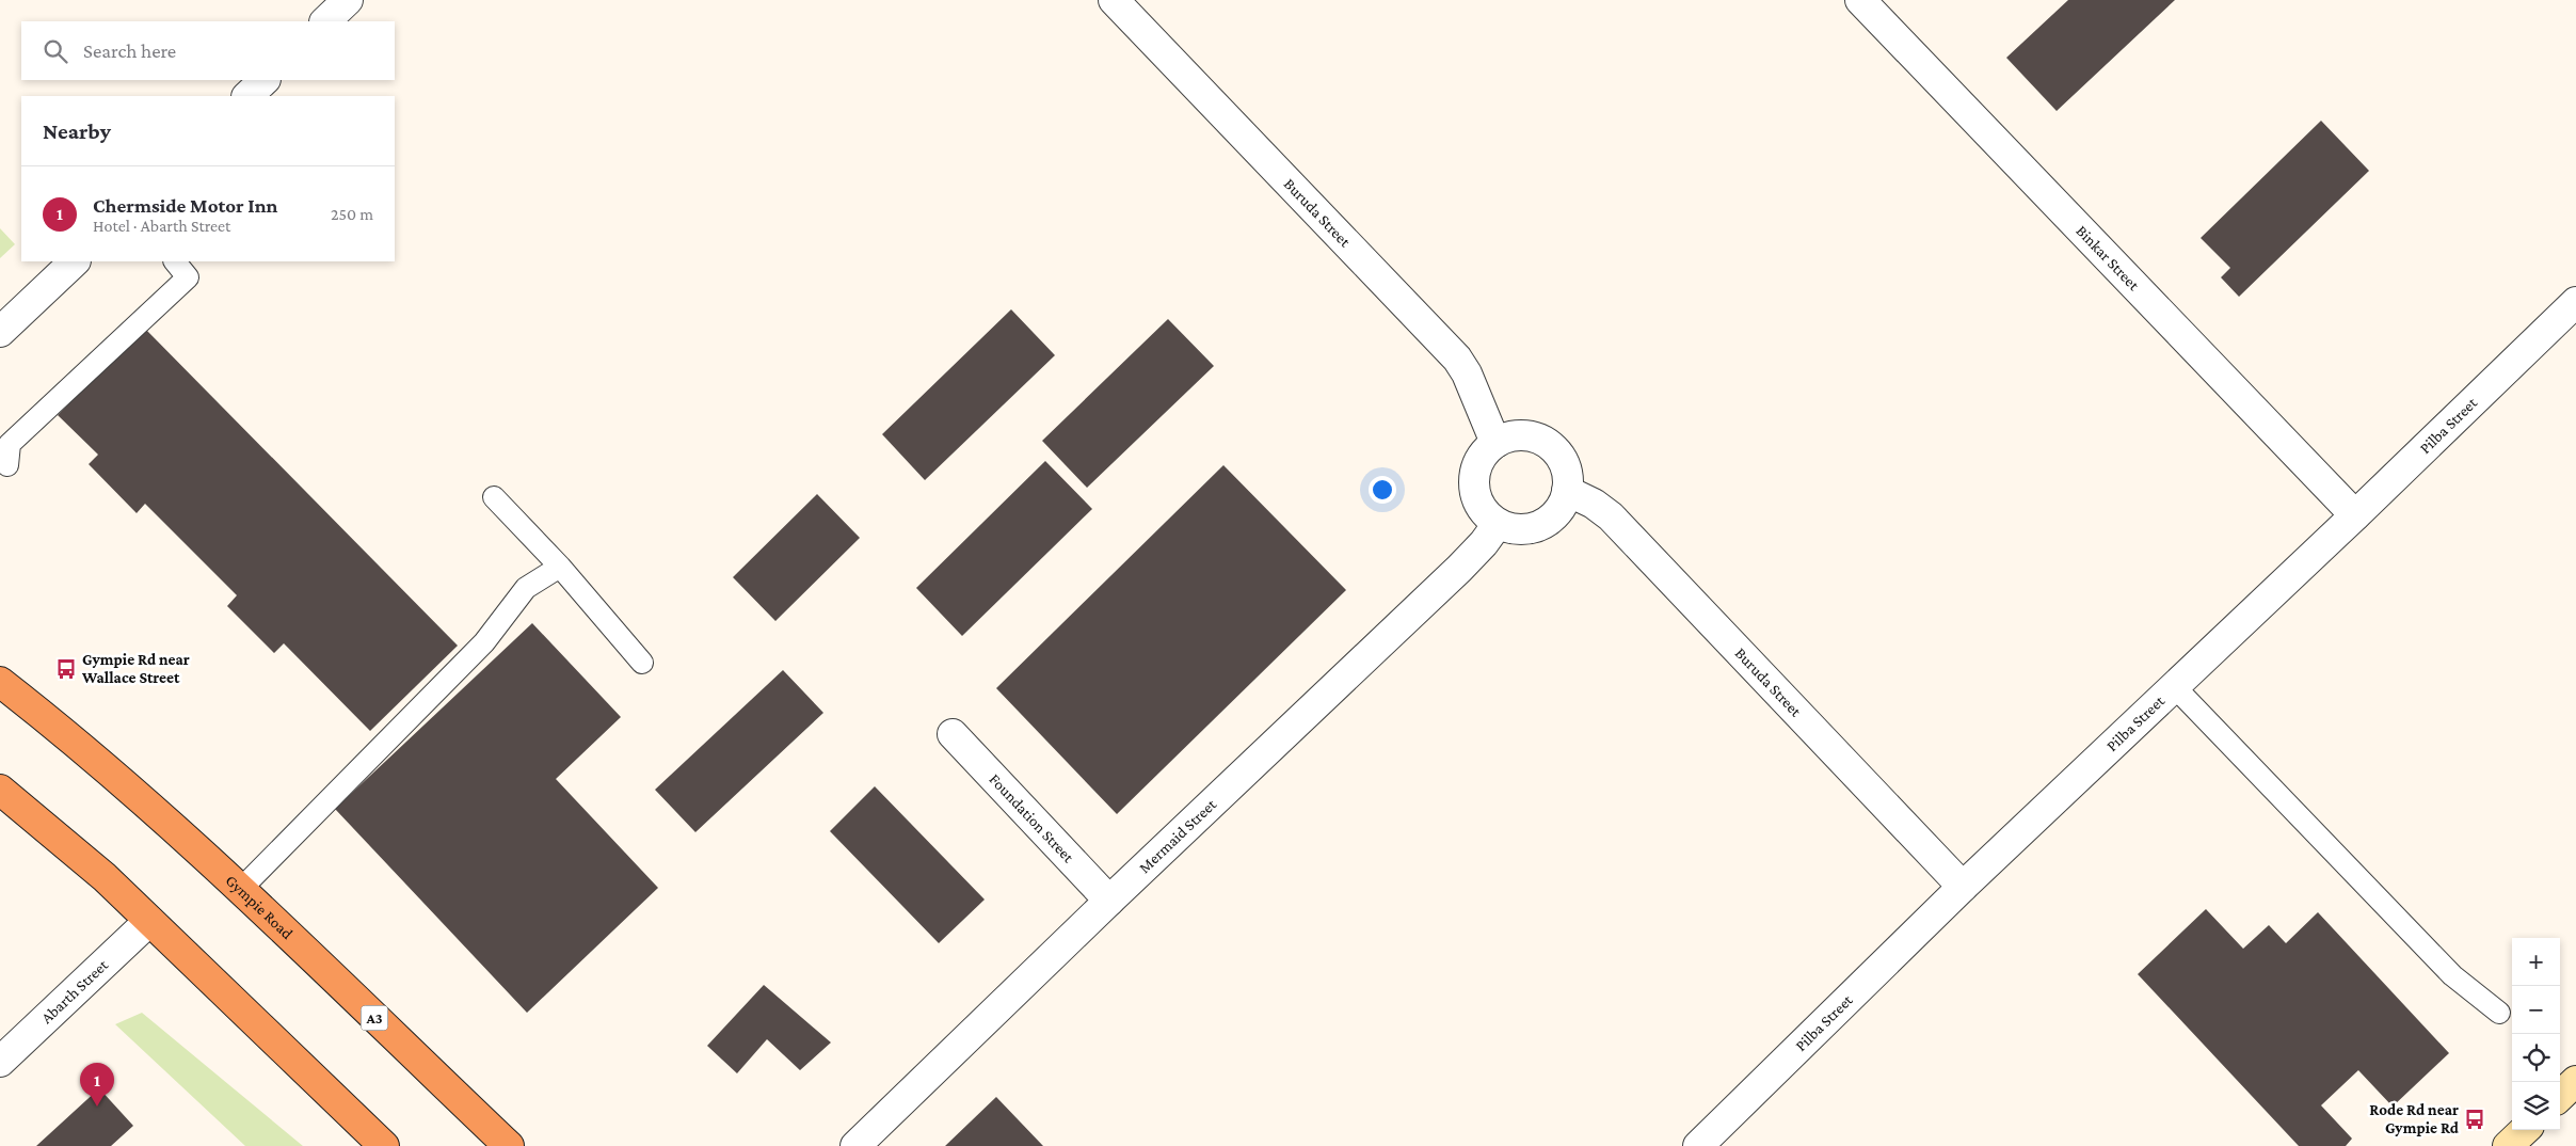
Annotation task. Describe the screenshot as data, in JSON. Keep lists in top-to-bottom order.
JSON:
{
  "streets": {
    "highway": ["Gympie Road", "A3"],
    "street": [
      "Buruda Street",
      "Binkar Street",
      "Pilba Street",
      "Foundation Street",
      "Mermaid Street",
      "Abarth Street"
    ]
  },
  "crossings": [
    ["Buruda Street", "Pilba Street"],
    ["Buruda Street", "Mermaid Street"],
    ["Binkar Street", "Pilba Street"],
    ["Foundation Street", "Mermaid Street"]
  ],
  "places": {
    "bus stop": ["Gympie Rd near Wallace Street", "Rode Rd near Gympie Rd"]
  },
  "page": {
    "search": "Search here",
    "heading": "Nearby",
    "list": [
      {
        "mark": "1",
        "name": "Chermside Motor Inn",
        "note": "Hotel · Abarth Street",
        "value": "250 m"
      }
    ],
    "map_buttons": ["+", "−"],
    "pins": "1"
  }
}
